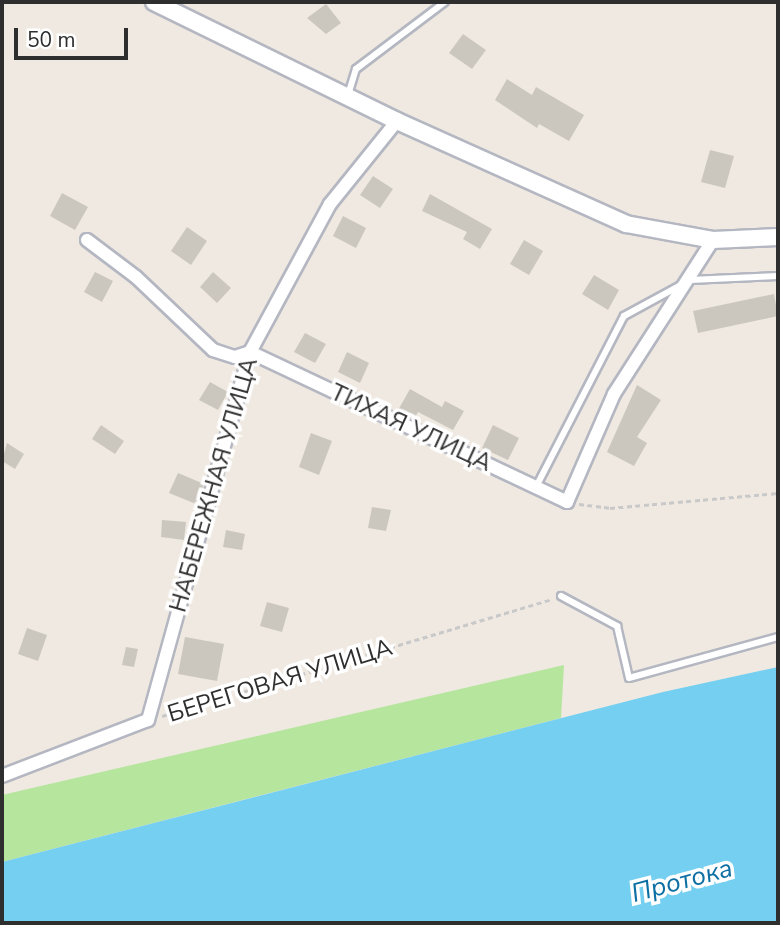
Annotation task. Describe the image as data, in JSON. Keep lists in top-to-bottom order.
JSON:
{
  "streets": {
    "street": ["ТИХАЯ УЛИЦА", "НАБЕРЕЖНАЯ УЛИЦА", "БЕРЕГОВАЯ УЛИЦА"]
  },
  "crossings": [
    ["ТИХАЯ УЛИЦА", "НАБЕРЕЖНАЯ УЛИЦА"],
    ["НАБЕРЕЖНАЯ УЛИЦА", "БЕРЕГОВАЯ УЛИЦА"]
  ],
  "water": ["Протока"],
  "scale_bar": "50 m"
}
